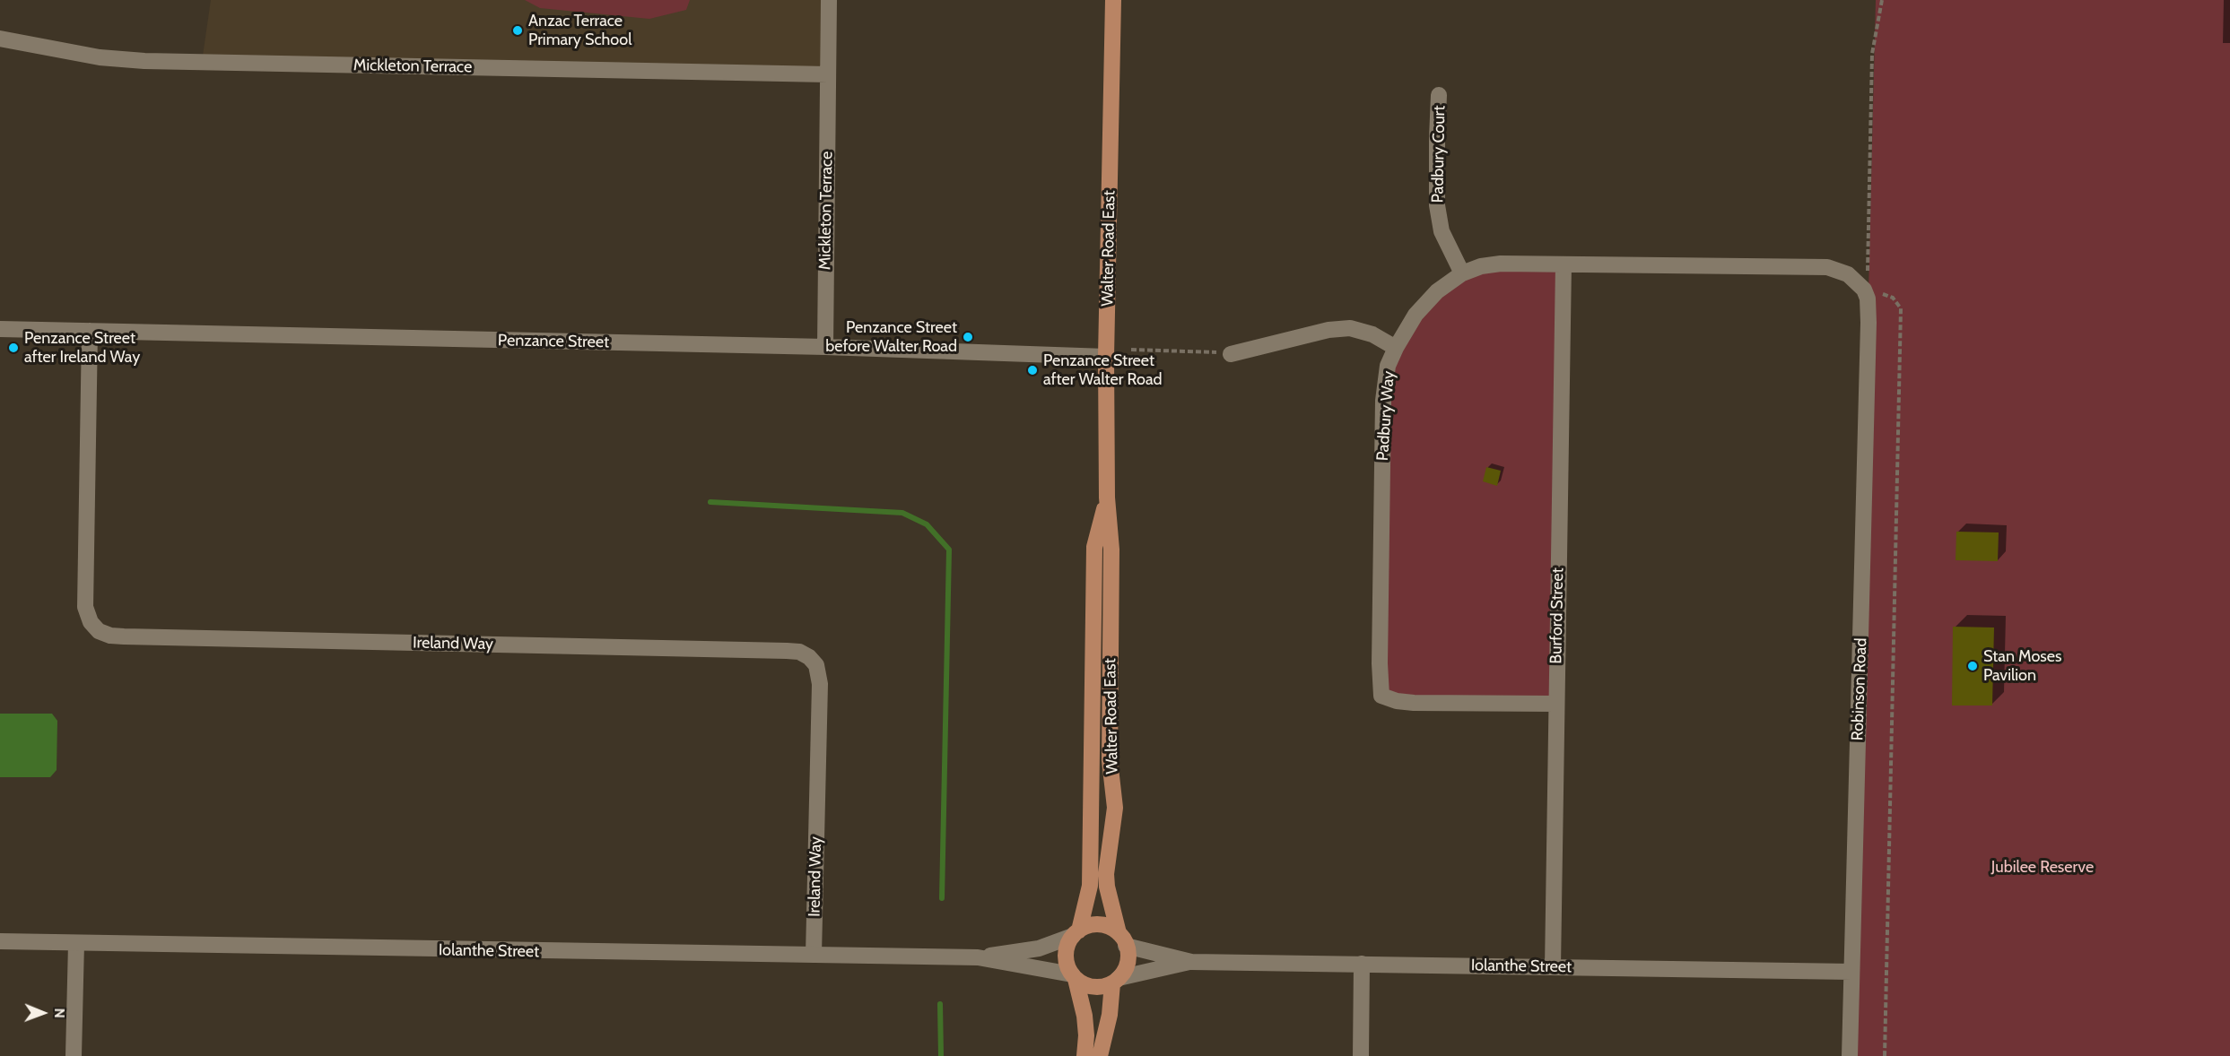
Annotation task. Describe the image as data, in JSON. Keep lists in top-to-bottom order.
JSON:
{
  "streets": {
    "main road": ["Walter Road East"],
    "street": [
      "Mickleton Terrace",
      "Padbury Court",
      "Penzance Street",
      "Padbury Way",
      "Burford Street",
      "Ireland Way",
      "Robinson Road",
      "Iolanthe Street"
    ]
  },
  "crossings": [
    ["Mickleton Terrace", "Penzance Street"],
    ["Padbury Court", "Padbury Way"],
    ["Walter Road East", "Penzance Street"],
    ["Walter Road East", "Iolanthe Street"],
    ["Penzance Street", "Ireland Way"],
    ["Padbury Way", "Burford Street"],
    ["Padbury Way", "Robinson Road"],
    ["Burford Street", "Iolanthe Street"],
    ["Ireland Way", "Iolanthe Street"],
    ["Robinson Road", "Iolanthe Street"]
  ],
  "parks": ["Jubilee Reserve"],
  "places": [
    "Anzac Terrace Primary School",
    "Penzance Street before Walter Road",
    "Penzance Street after Ireland Way",
    "Penzance Street after Walter Road",
    "Stan Moses Pavilion"
  ],
  "north": "right"
}
